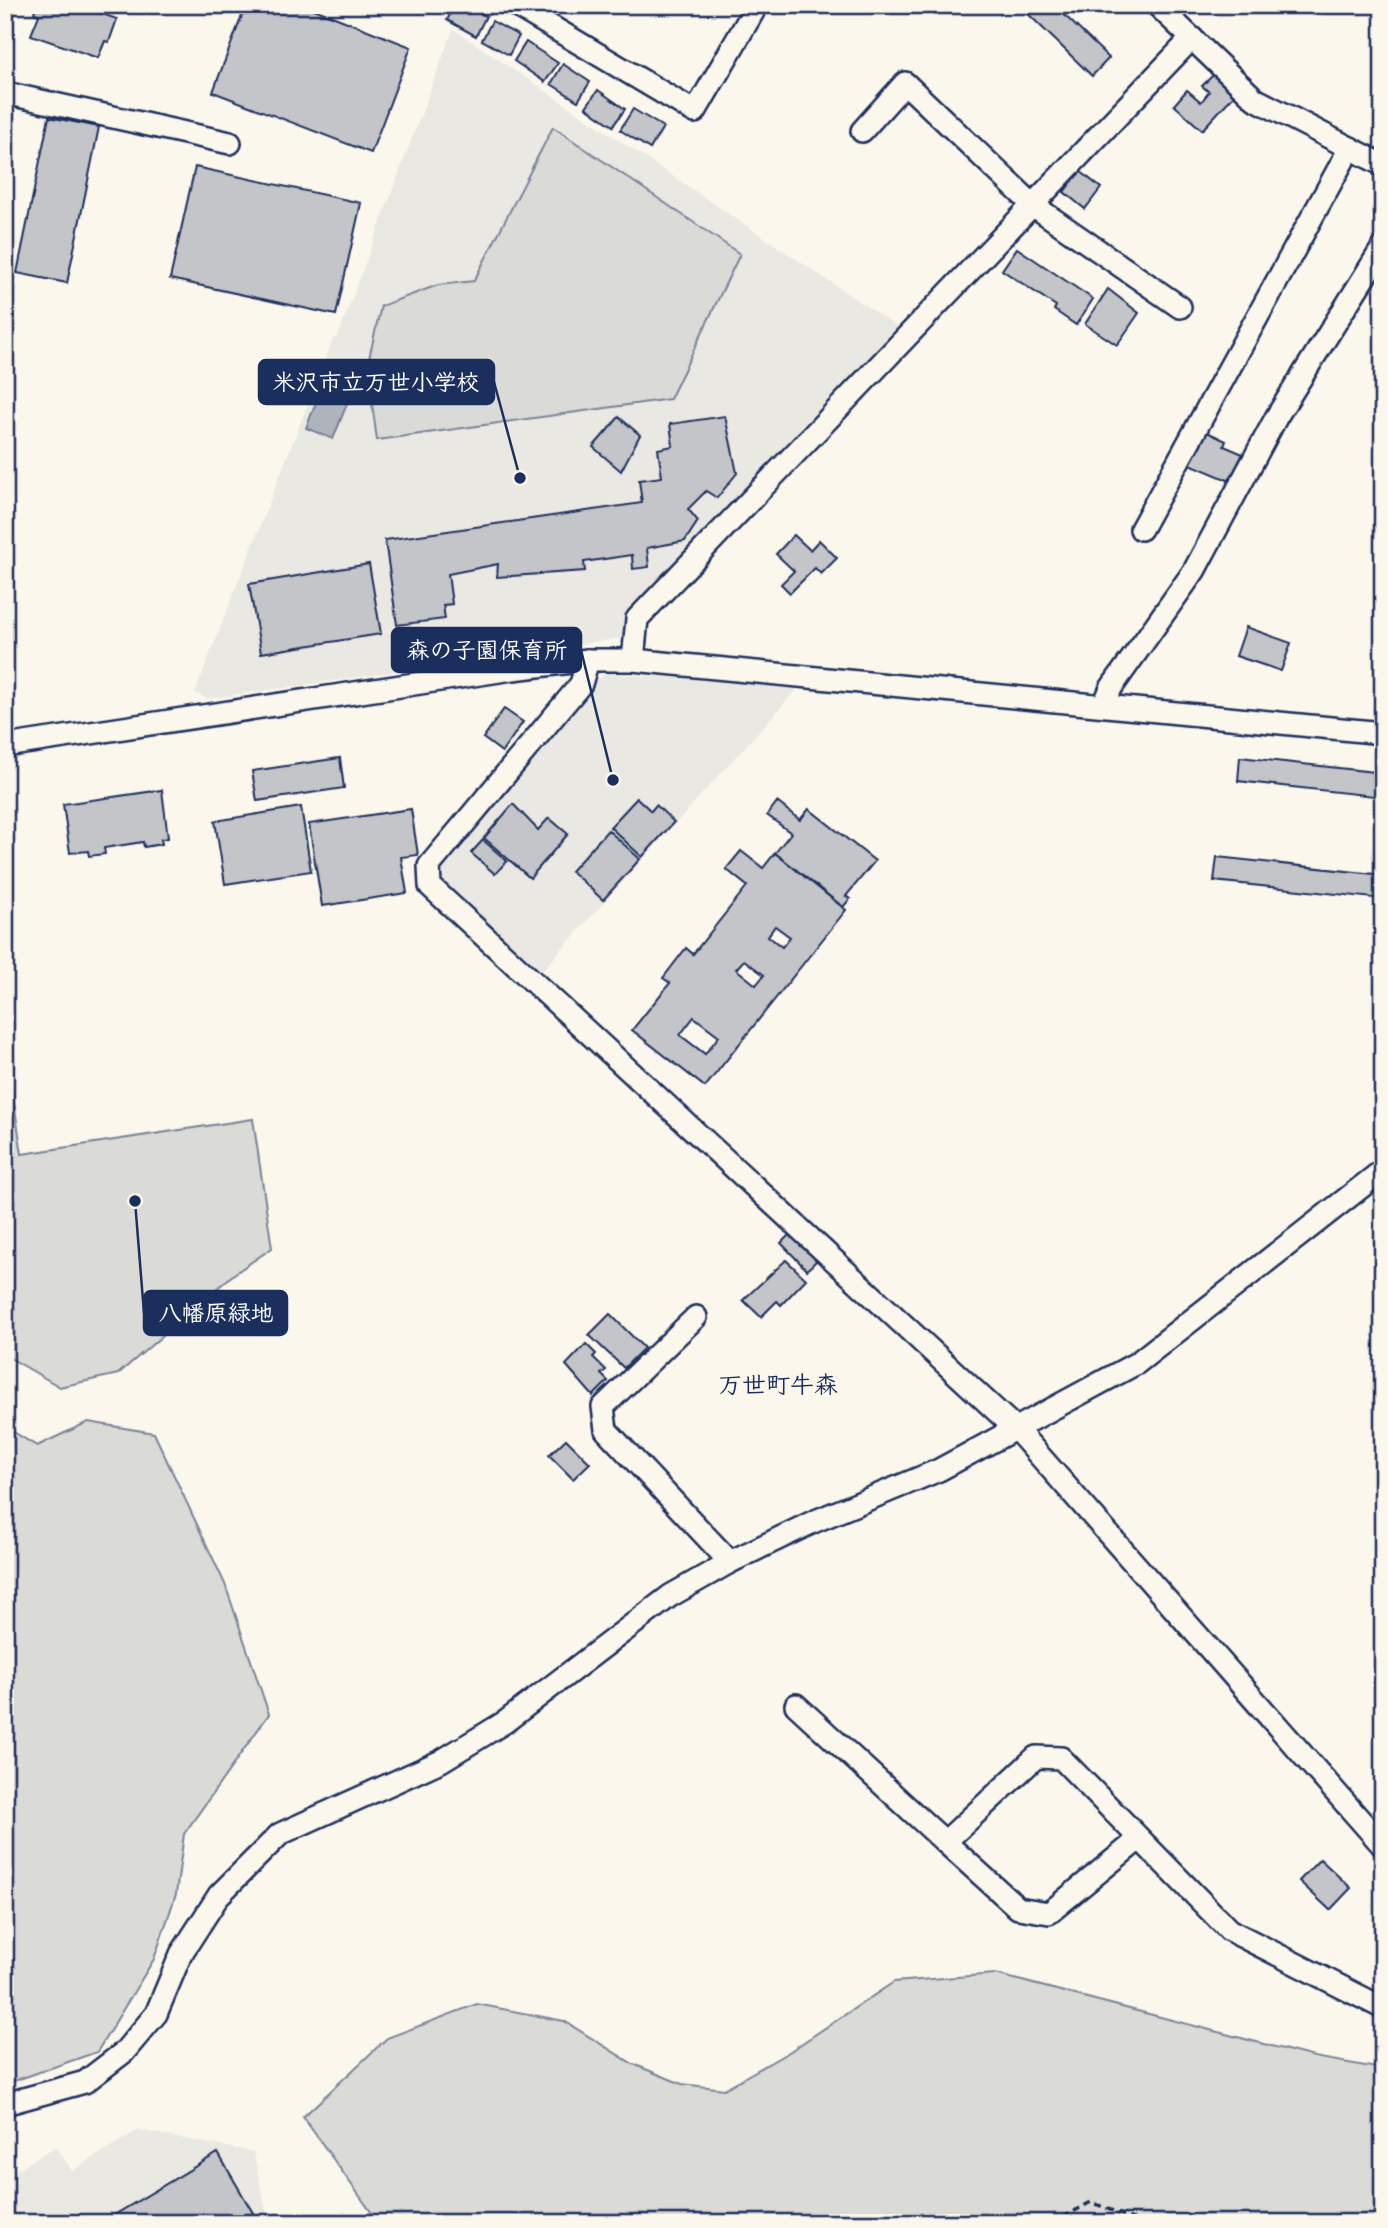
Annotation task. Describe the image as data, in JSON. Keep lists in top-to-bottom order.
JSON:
{
  "districts": ["万世町牛森"],
  "places": ["米沢市立万世小学校", "森の子園保育所", "八幡原緑地"]
}
